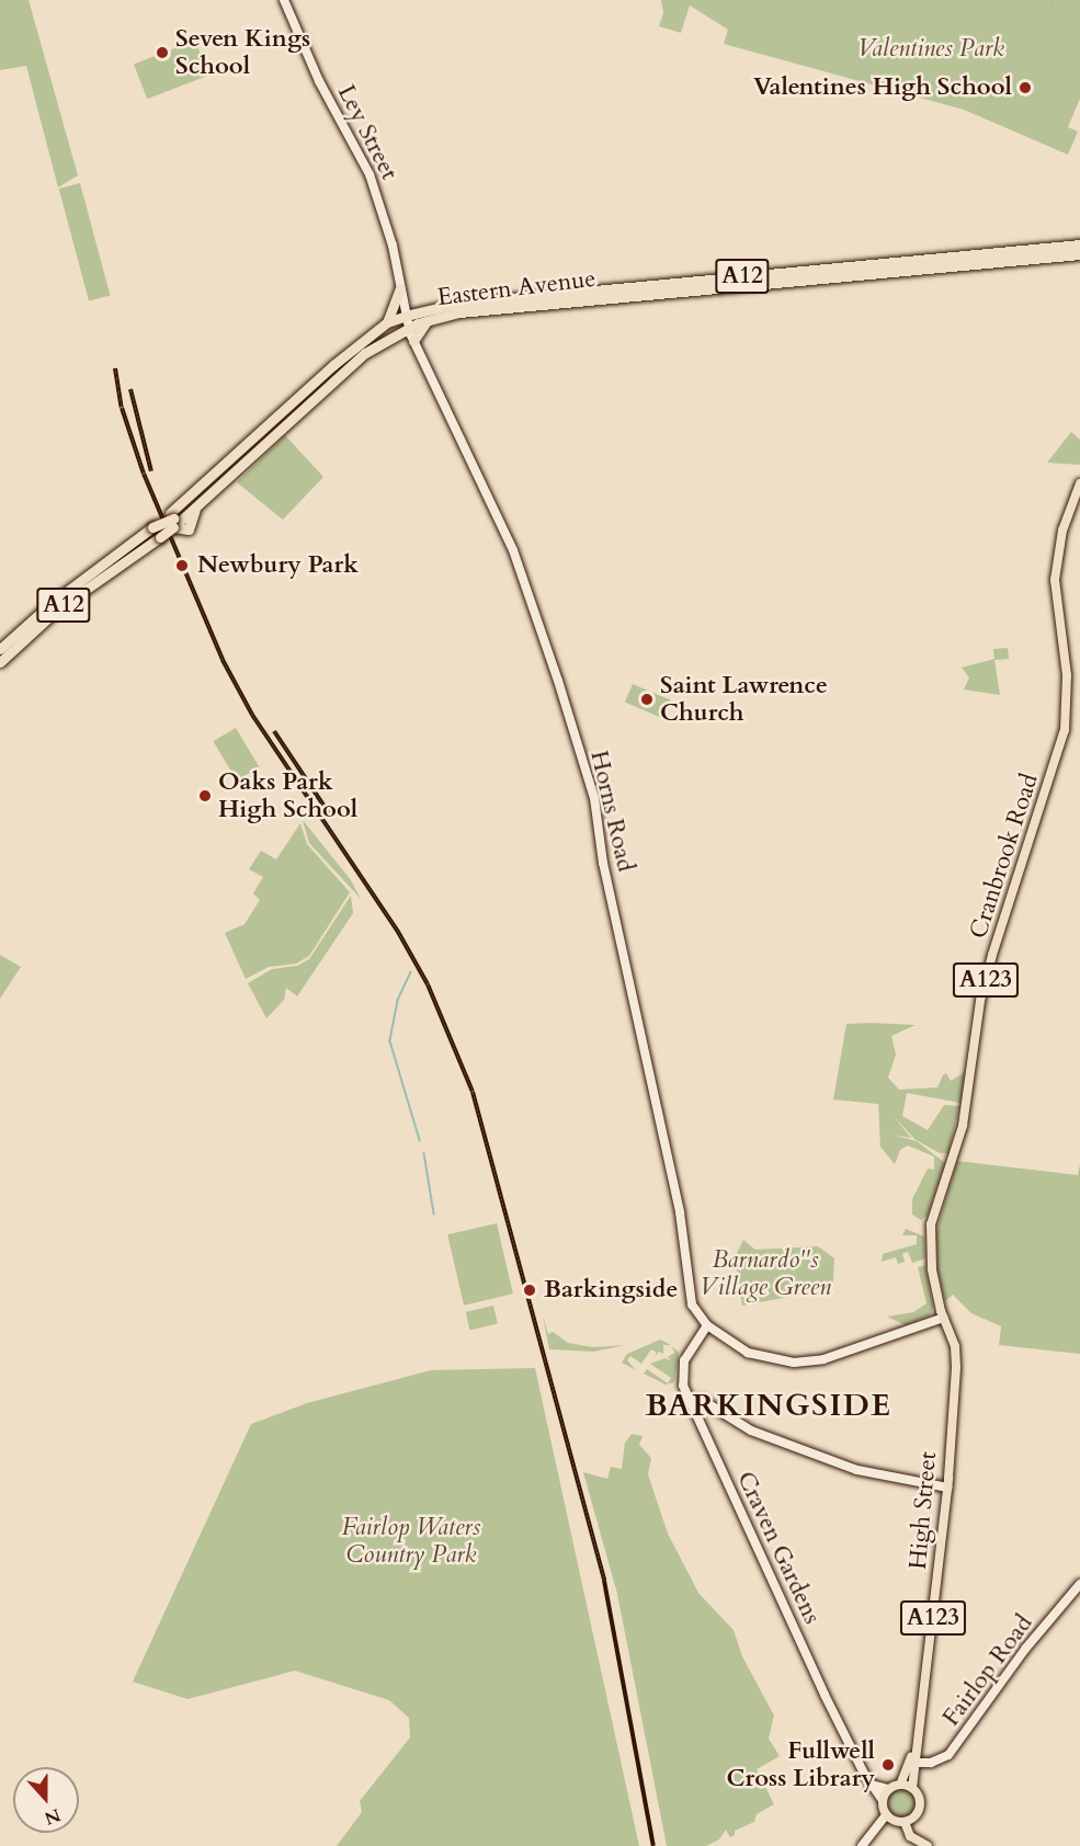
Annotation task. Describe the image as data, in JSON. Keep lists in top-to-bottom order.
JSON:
{
  "streets": {
    "highway": ["A12", "Eastern Avenue"],
    "main road": ["Cranbrook Road", "A123", "High Street"],
    "street": [
      "Ley Street",
      "Horns Road",
      "Craven Gardens",
      "Fairlop Road"
    ]
  },
  "crossings": [
    ["Ley Street", "Eastern Avenue"],
    ["Ley Street", "Horns Road"],
    ["Eastern Avenue", "Horns Road"],
    ["Horns Road", "Craven Gardens"],
    ["Cranbrook Road", "High Street"],
    ["A123", "High Street"],
    ["A123", "Craven Gardens"],
    ["High Street", "Craven Gardens"],
    ["High Street", "Fairlop Road"]
  ],
  "districts": ["BARKINGSIDE"],
  "parks": ["Valentines Park", "Barnardo''s Village Green", "Fairlop Waters Country Park"],
  "places": [
    "Seven Kings School",
    "Valentines High School",
    "Newbury Park",
    "Saint Lawrence Church",
    "Oaks Park High School",
    "Barkingside",
    "Fullwell Cross Library"
  ],
  "north": "bottom"
}
